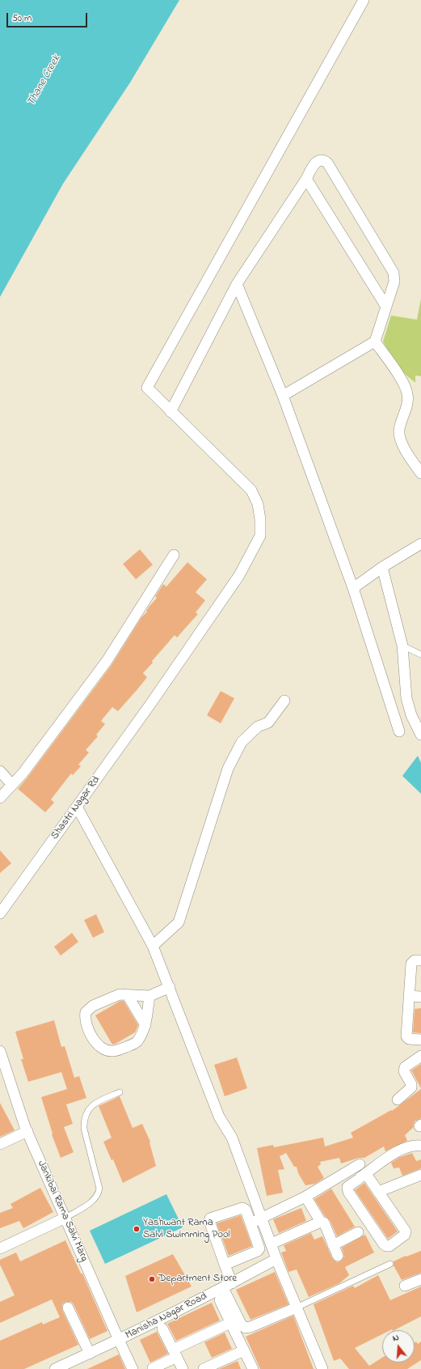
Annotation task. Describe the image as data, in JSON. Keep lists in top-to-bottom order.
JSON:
{
  "streets": {
    "street": ["Shastri Nagar Rd", "Jankibai Rama Salvi Marg", "Manisha Nagar Road"]
  },
  "crossings": [
    ["Jankibai Rama Salvi Marg", "Manisha Nagar Road"]
  ],
  "water": ["Thane Creek"],
  "places": ["Yashwant Rama Salvi Swimming Pool", "Department Store"],
  "scale_bar": "50 m",
  "north": "top"
}
